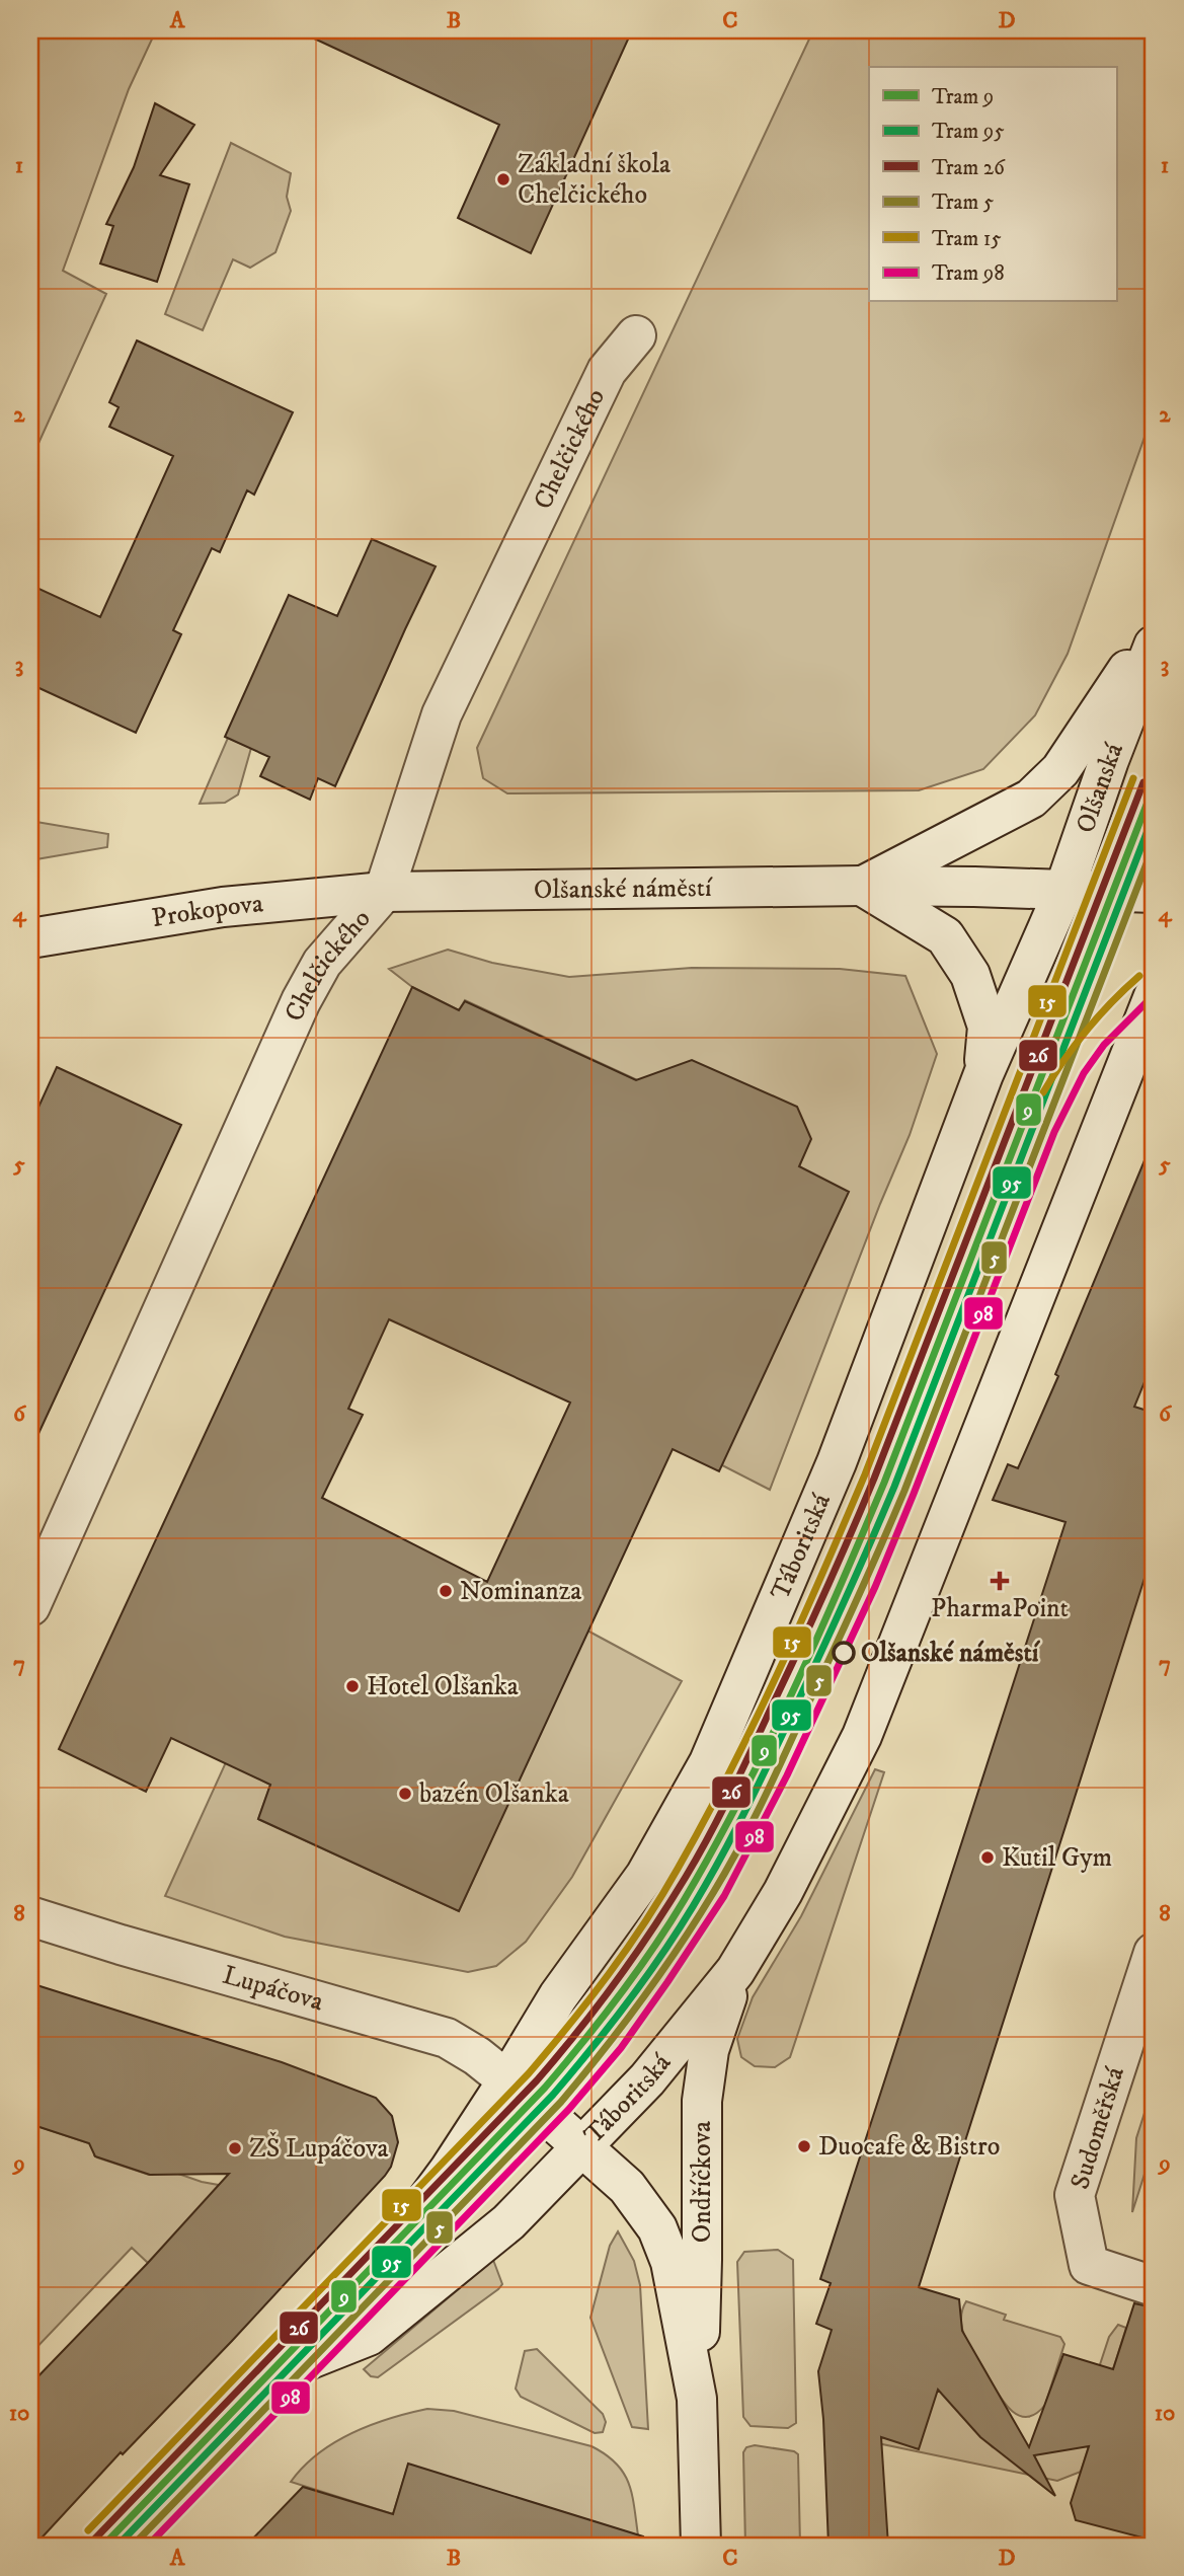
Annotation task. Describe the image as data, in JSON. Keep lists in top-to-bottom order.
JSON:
{
  "streets": {
    "street": [
      "Chelčického",
      "Olšanská",
      "Olšanské náměstí",
      "Prokopova",
      "Táboritská",
      "Lupáčova",
      "Sudoměřská",
      "Ondříčkova"
    ]
  },
  "crossings": [
    ["Chelčického", "Olšanské náměstí"],
    ["Chelčického", "Prokopova"],
    ["Olšanská", "Olšanské náměstí"],
    ["Olšanská", "Táboritská"],
    ["Olšanské náměstí", "Prokopova"],
    ["Olšanské náměstí", "Táboritská"],
    ["Táboritská", "Lupáčova"],
    ["Táboritská", "Ondříčkova"],
    ["Lupáčova", "Ondříčkova"]
  ],
  "places": {
    "other": [
      "Základní škola Chelčického",
      "Nominanza",
      "Olšanské náměstí",
      "Hotel Olšanka",
      "bazén Olšanka",
      "Kutil Gym",
      "Duocafe & Bistro",
      "ZŠ Lupáčova"
    ],
    "health": ["PharmaPoint"]
  },
  "lines": [
    "tram line 15",
    "tram line 26",
    "tram line 9",
    "tram line 95",
    "tram line 5",
    "tram line 98"
  ],
  "legend": [
    "Tram 9",
    "Tram 95",
    "Tram 26",
    "Tram 5",
    "Tram 15",
    "Tram 98"
  ],
  "grid": {
    "columns": [
      "A",
      "B",
      "C",
      "D"
    ],
    "rows": [
      "1",
      "2",
      "3",
      "4",
      "5",
      "6",
      "7",
      "8",
      "9",
      "10"
    ]
  }
}
